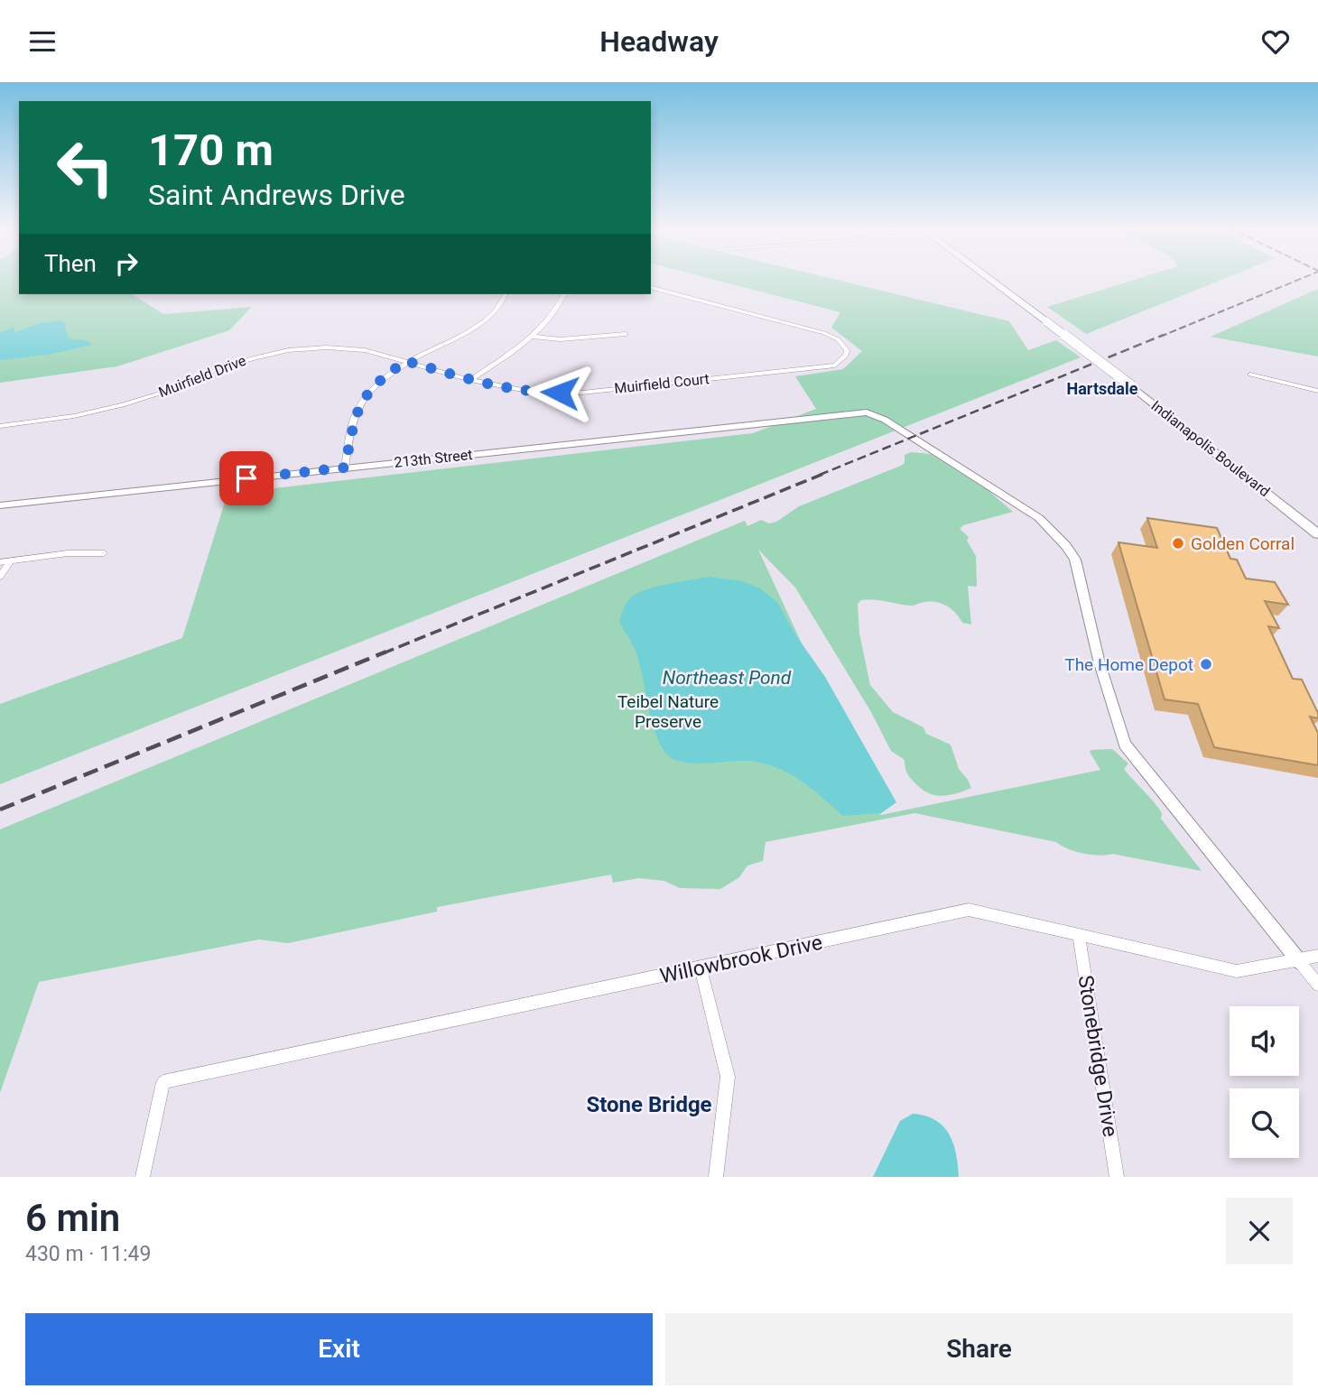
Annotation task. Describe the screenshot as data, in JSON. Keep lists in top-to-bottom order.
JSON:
{
  "streets": {
    "highway": ["Indianapolis Boulevard"],
    "street": [
      "Muirfield Drive",
      "Muirfield Court",
      "213th Street",
      "Willowbrook Drive",
      "Stonebridge Drive"
    ]
  },
  "crossings": [
    ["Muirfield Drive", "Muirfield Court"],
    ["213th Street", "Willowbrook Drive"],
    ["Willowbrook Drive", "Stonebridge Drive"]
  ],
  "districts": ["Hartsdale", "Stone Bridge"],
  "water": ["Northeast Pond"],
  "parks": ["Teibel Nature Preserve"],
  "places": ["Golden Corral", "The Home Depot"],
  "page": {
    "header": "Headway",
    "turn": ["170 m", "Saint Andrews Drive"],
    "then": "Then",
    "heading": ["6 min", "430 m · 11:49"],
    "buttons": ["Exit", "Share"]
  }
}
